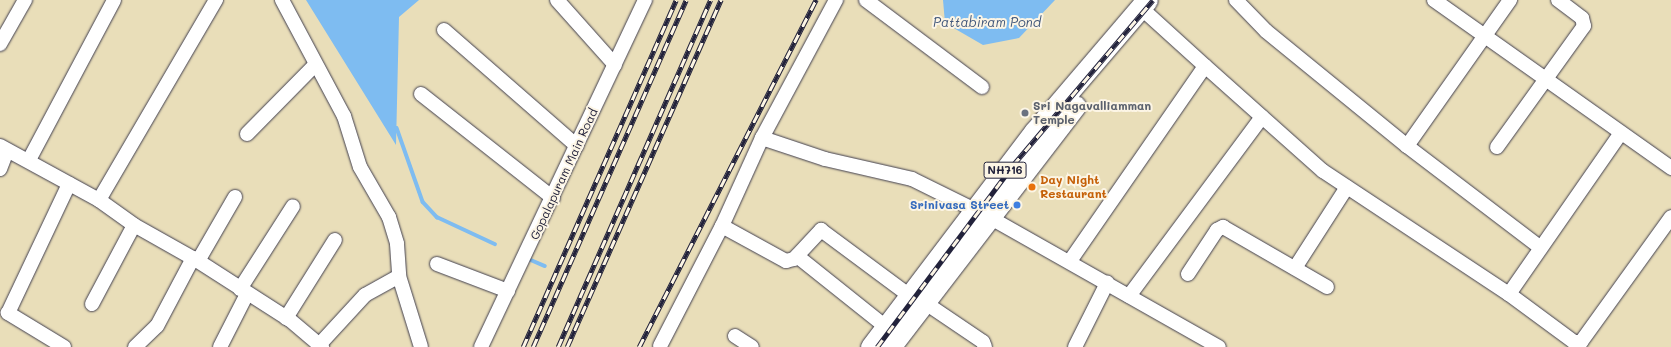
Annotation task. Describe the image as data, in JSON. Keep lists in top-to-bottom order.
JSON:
{
  "streets": {
    "highway": ["NH716"],
    "street": ["Gopalapuram Main Road"]
  },
  "water": ["Pattabiram Pond"],
  "places": ["Sri Nagavalliamman Temple", "Day Night Restaurant", "Srinivasa Street"]
}
